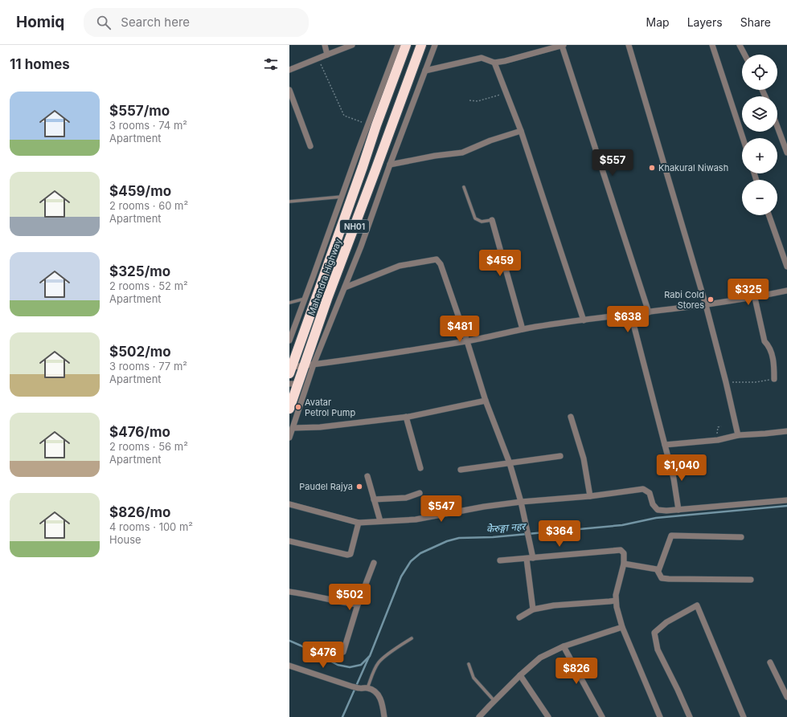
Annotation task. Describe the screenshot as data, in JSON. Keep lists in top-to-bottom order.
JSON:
{
  "streets": {
    "highway": ["NH01", "Mahendra Highway"]
  },
  "water": ["केेरुङ्गा नहर"],
  "places": [
    "Khakural Niwash",
    "Rabi Cold Stores",
    "Avatar Petrol Pump",
    "Paudel Rajya"
  ],
  "page": {
    "header": "Homiq",
    "search": "Search here",
    "nav": ["Map", "Layers", "Share"],
    "heading": "11 homes",
    "map_buttons": ["+", "−"],
    "list": [
      {
        "name": "$557/mo",
        "note": "3 rooms · 74 m² · Apartment"
      },
      {
        "name": "$459/mo",
        "note": "2 rooms · 60 m² · Apartment"
      },
      {
        "name": "$325/mo",
        "note": "2 rooms · 52 m² · Apartment"
      },
      {
        "name": "$502/mo",
        "note": "3 rooms · 77 m² · Apartment"
      },
      {
        "name": "$476/mo",
        "note": "2 rooms · 56 m² · Apartment"
      },
      {
        "name": "$826/mo",
        "note": "4 rooms · 100 m² · House"
      }
    ],
    "price": [
      "$557",
      "$459",
      "$325",
      "$638",
      "$481",
      "$1,040",
      "$547",
      "$364",
      "$502",
      "$476",
      "$826"
    ]
  }
}
